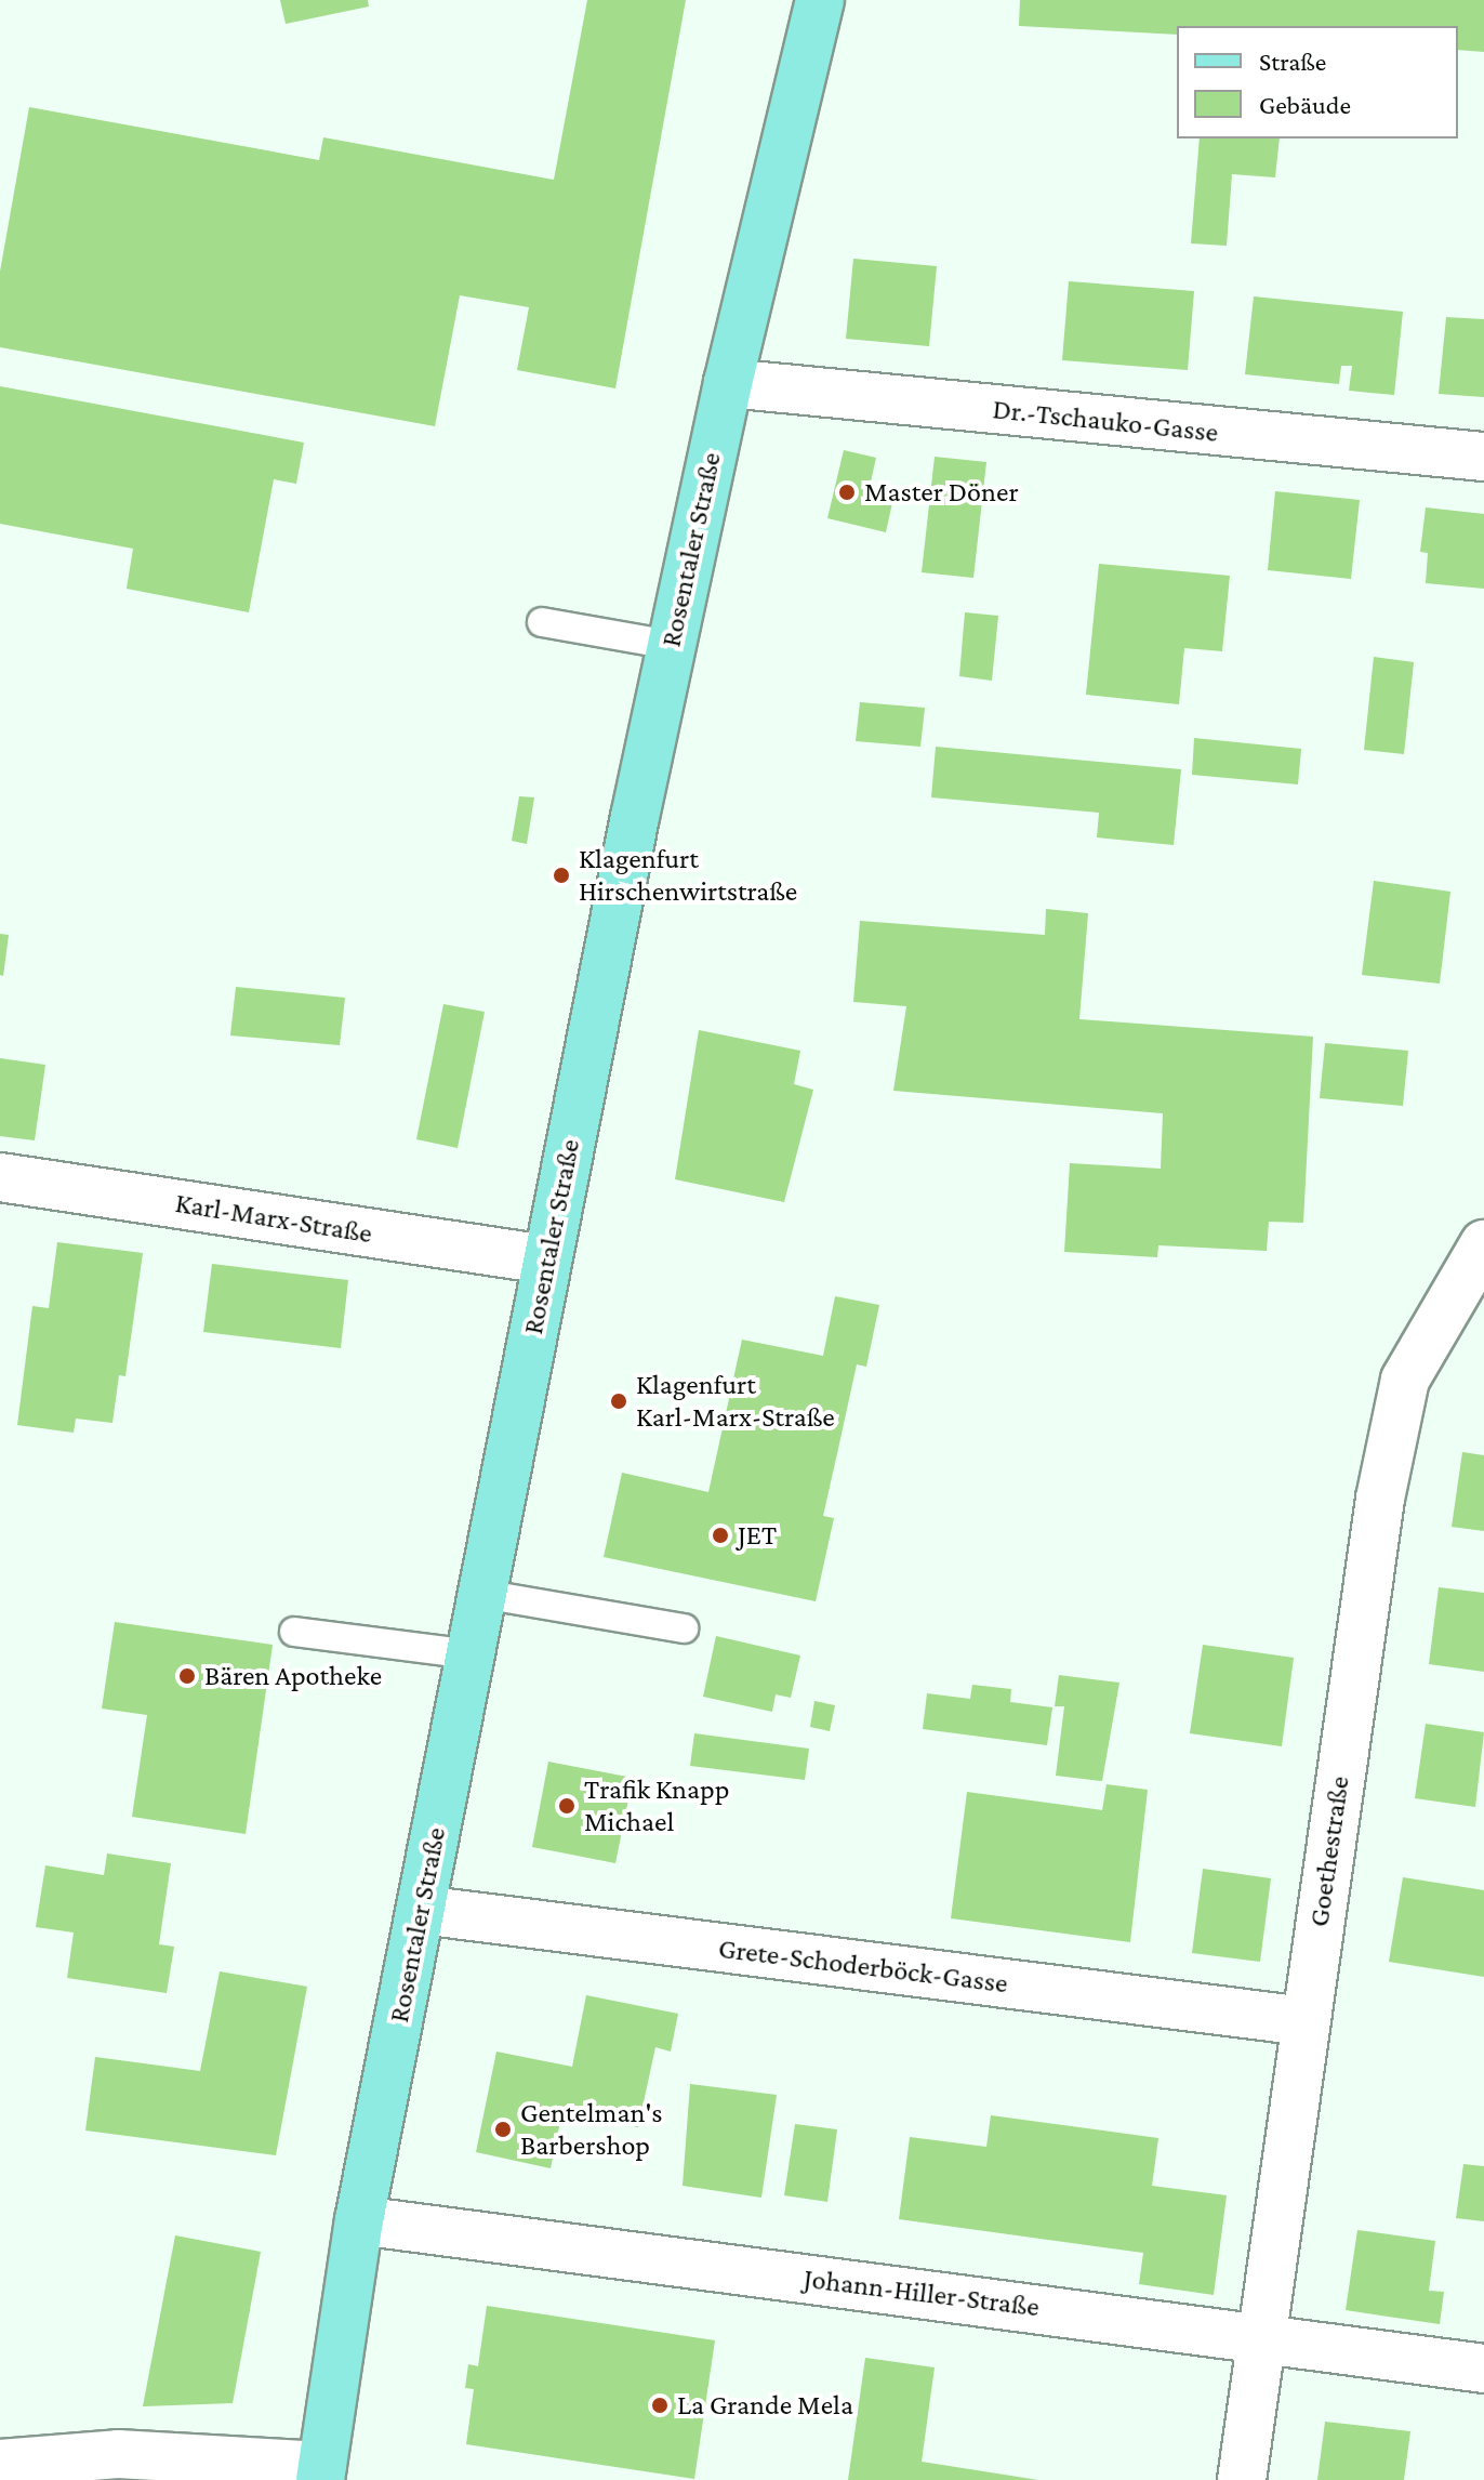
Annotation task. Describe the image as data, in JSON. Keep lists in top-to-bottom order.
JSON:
{
  "streets": {
    "main road": ["Rosentaler Straße"],
    "street": [
      "Dr.-Tschauko-Gasse",
      "Karl-Marx-Straße",
      "Goethestraße",
      "Grete-Schoderböck-Gasse",
      "Johann-Hiller-Straße"
    ]
  },
  "crossings": [
    ["Dr.-Tschauko-Gasse", "Rosentaler Straße"],
    ["Rosentaler Straße", "Karl-Marx-Straße"],
    ["Rosentaler Straße", "Grete-Schoderböck-Gasse"],
    ["Rosentaler Straße", "Johann-Hiller-Straße"],
    ["Goethestraße", "Grete-Schoderböck-Gasse"],
    ["Goethestraße", "Johann-Hiller-Straße"]
  ],
  "places": [
    "Master Döner",
    "Klagenfurt Hirschenwirtstraße",
    "Klagenfurt Karl-Marx-Straße",
    "JET",
    "Bären Apotheke",
    "Trafik Knapp Michael",
    "Gentelman's Barbershop",
    "La Grande Mela"
  ],
  "legend": ["Straße", "Gebäude"]
}
